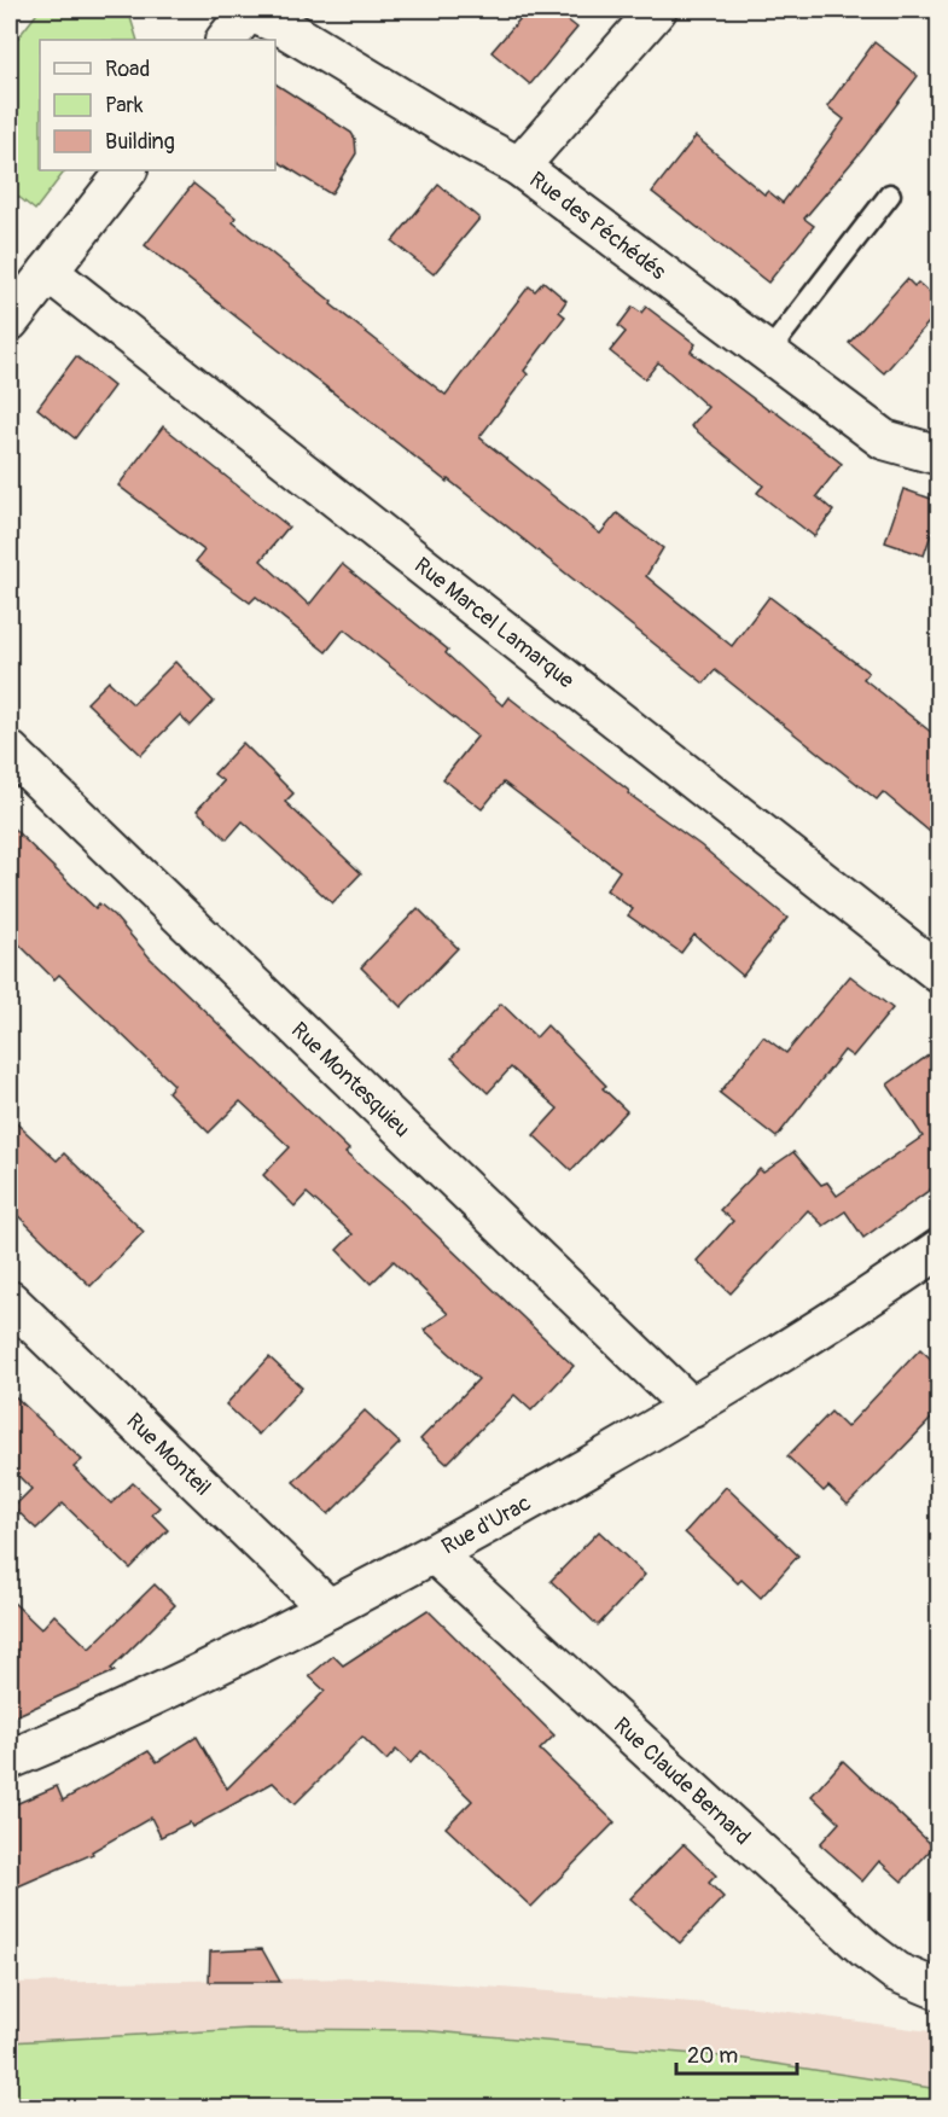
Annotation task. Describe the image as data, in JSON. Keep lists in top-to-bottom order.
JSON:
{
  "streets": {
    "street": [
      "Rue des Péchédés",
      "Rue Marcel Lamarque",
      "Rue Montesquieu",
      "Rue Monteil",
      "Rue d'Urac",
      "Rue Claude Bernard"
    ]
  },
  "crossings": [
    ["Rue Montesquieu", "Rue d'Urac"],
    ["Rue Monteil", "Rue d'Urac"],
    ["Rue d'Urac", "Rue Claude Bernard"]
  ],
  "legend": ["Road", "Park", "Building"],
  "scale_bar": "20 m"
}
